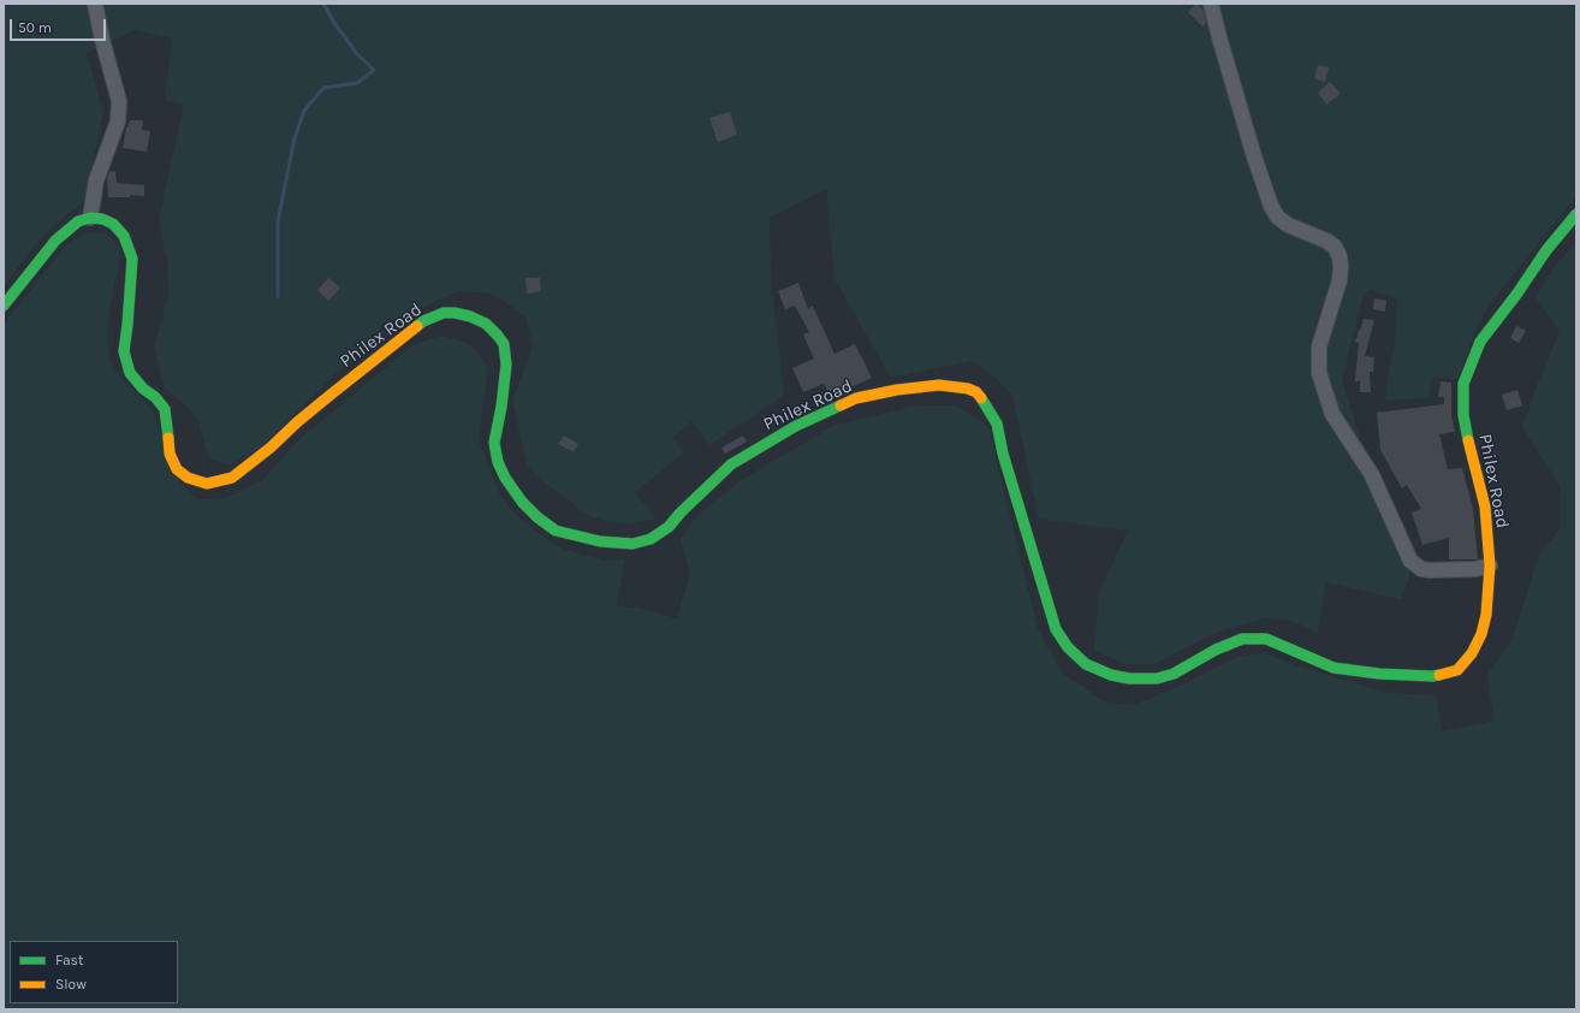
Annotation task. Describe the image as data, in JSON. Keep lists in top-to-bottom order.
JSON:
{
  "streets": {
    "street": ["Philex Road"]
  },
  "legend": ["Fast", "Slow"],
  "scale_bar": "50 m"
}
